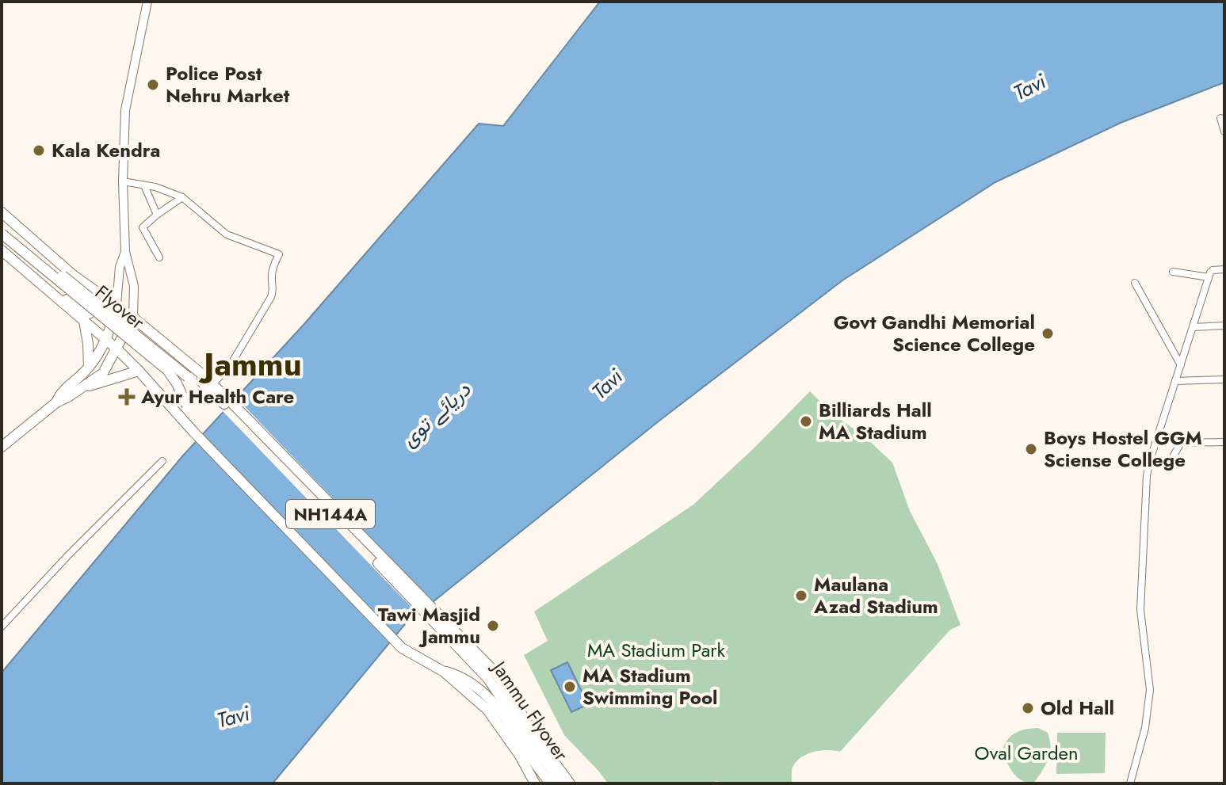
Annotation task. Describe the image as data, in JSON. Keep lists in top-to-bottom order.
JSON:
{
  "streets": {
    "main road": ["Flyover", "NH144A", "Jammu Flyover"]
  },
  "crossings": [
    ["Flyover", "NH144A"],
    ["NH144A", "Jammu Flyover"]
  ],
  "districts": ["Jammu"],
  "water": ["Tavi", "دریائے توی"],
  "parks": ["MA Stadium Park", "Oval Garden"],
  "places": {
    "other": [
      "Police Post Nehru Market",
      "Kala Kendra",
      "Govt Gandhi Memorial Science College",
      "Billiards Hall MA Stadium",
      "Boys Hostel GGM Sciense College",
      "Maulana Azad Stadium",
      "Tawi Masjid Jammu",
      "MA Stadium Swimming Pool",
      "Old Hall"
    ],
    "health": ["Ayur Health Care"]
  }
}
